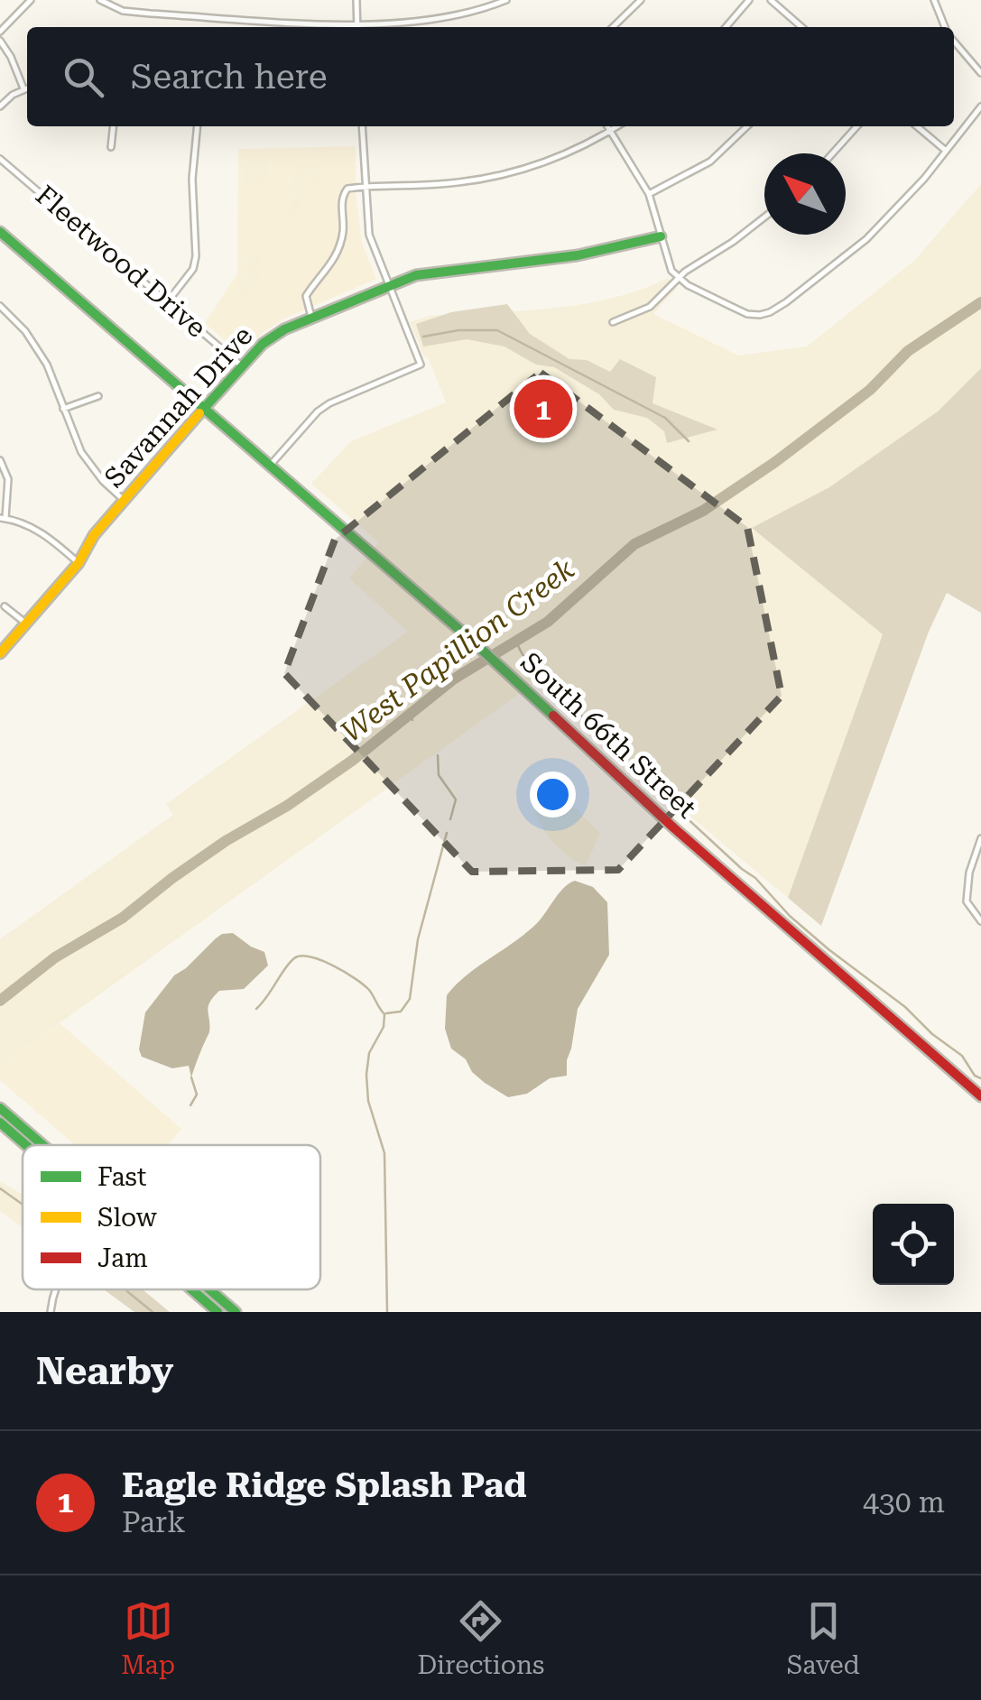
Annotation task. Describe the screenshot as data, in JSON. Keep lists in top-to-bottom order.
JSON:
{
  "streets": {
    "street": ["Fleetwood Drive", "Savannah Drive", "South 66th Street"]
  },
  "crossings": [
    ["Fleetwood Drive", "Savannah Drive"],
    ["Savannah Drive", "South 66th Street"]
  ],
  "water": ["West Papillion Creek"],
  "legend": ["Fast", "Slow", "Jam"],
  "north": "top left",
  "page": {
    "search": "Search here",
    "pins": "1",
    "heading": "Nearby",
    "list": [
      {
        "mark": "1",
        "name": "Eagle Ridge Splash Pad",
        "note": "Park",
        "value": "430 m"
      }
    ],
    "nav": ["Map", "Directions", "Saved"]
  }
}
